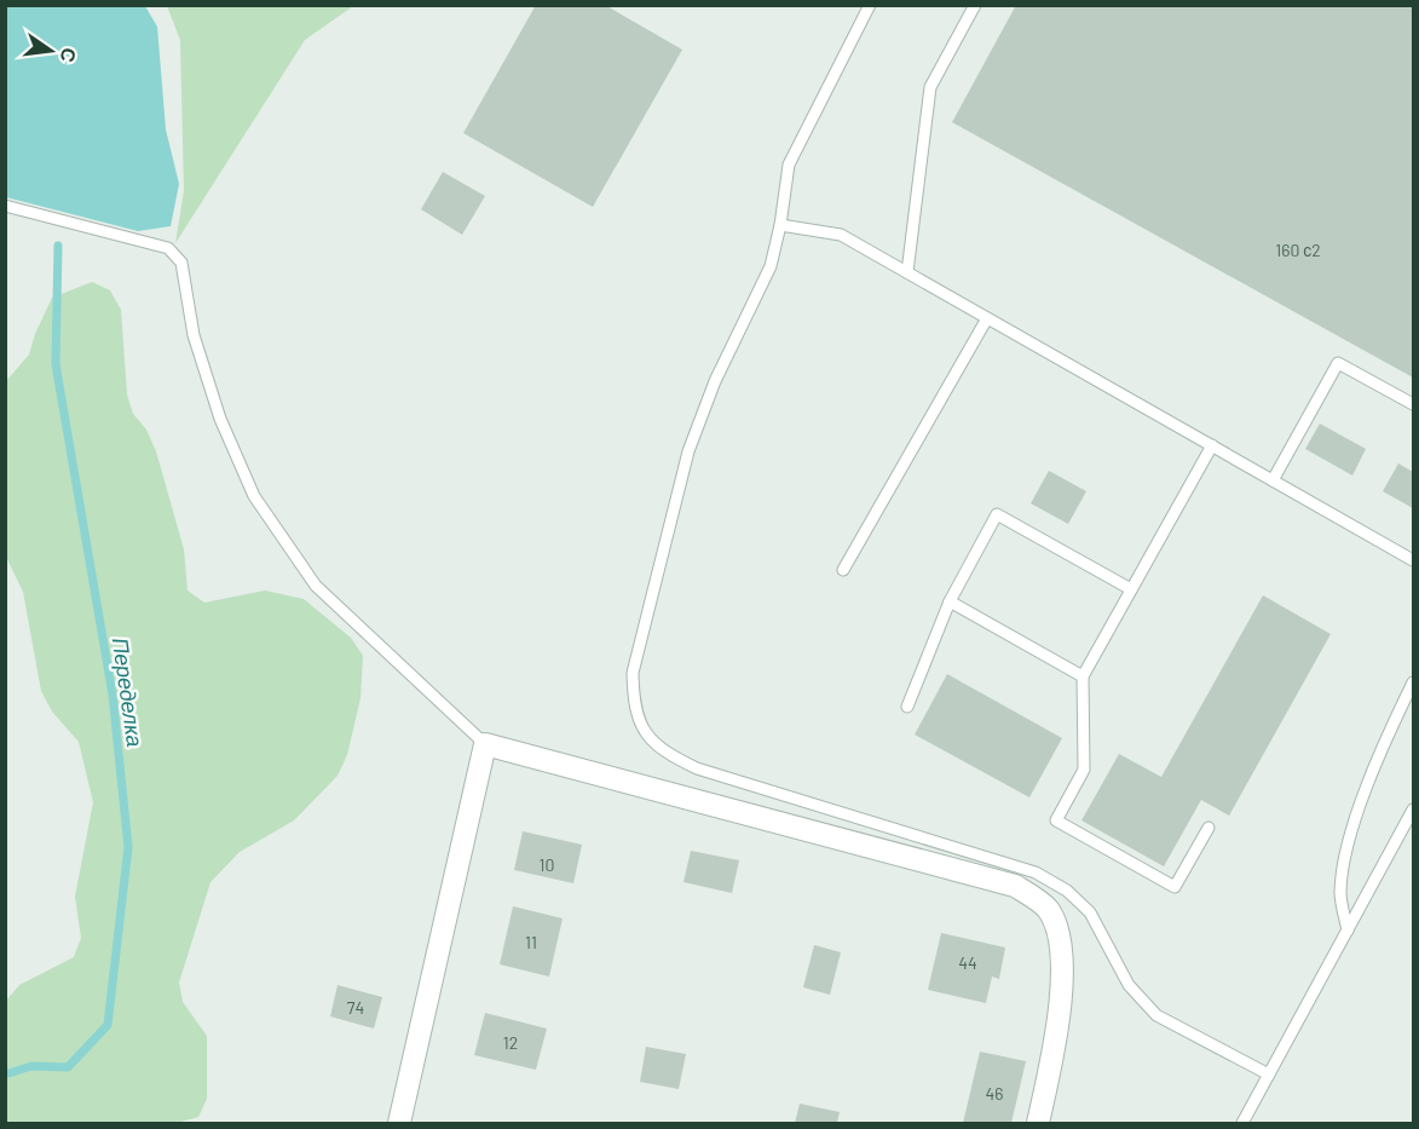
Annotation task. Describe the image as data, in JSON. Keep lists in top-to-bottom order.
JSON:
{
  "water": ["Переделка"],
  "house_numbers": [
    "160 с2",
    "10",
    "11",
    "44",
    "74",
    "12",
    "46"
  ],
  "north": "right"
}
